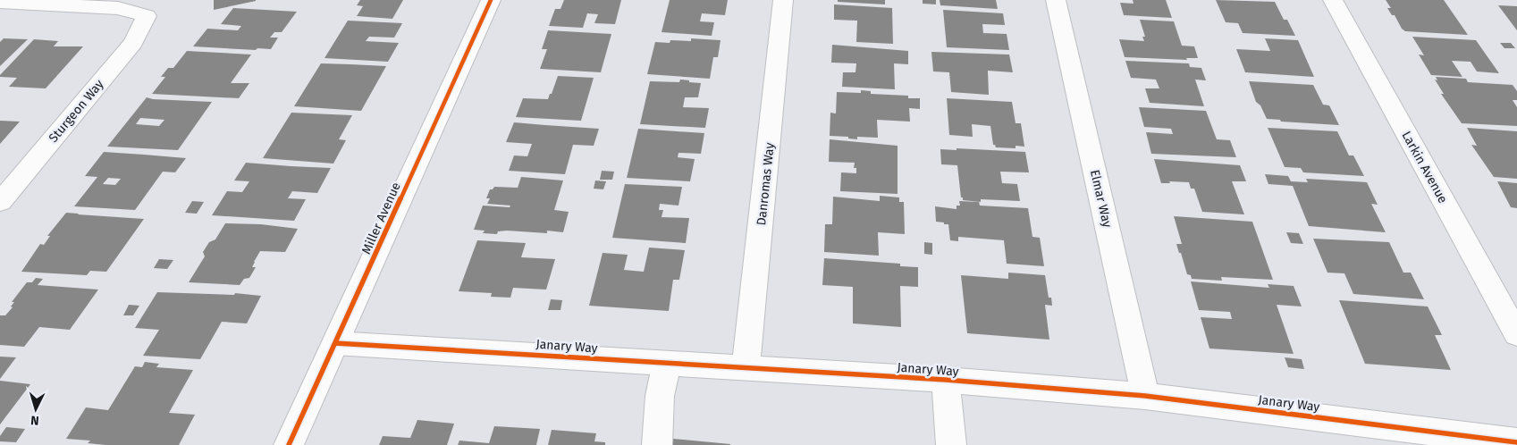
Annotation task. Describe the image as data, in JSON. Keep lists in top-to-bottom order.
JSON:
{
  "streets": {
    "street": [
      "Sturgeon Way",
      "Larkin Avenue",
      "Danromas Way",
      "Elmar Way",
      "Miller Avenue",
      "Janary Way"
    ]
  },
  "crossings": [
    ["Danromas Way", "Janary Way"],
    ["Elmar Way", "Janary Way"],
    ["Miller Avenue", "Janary Way"]
  ],
  "north": "bottom"
}
